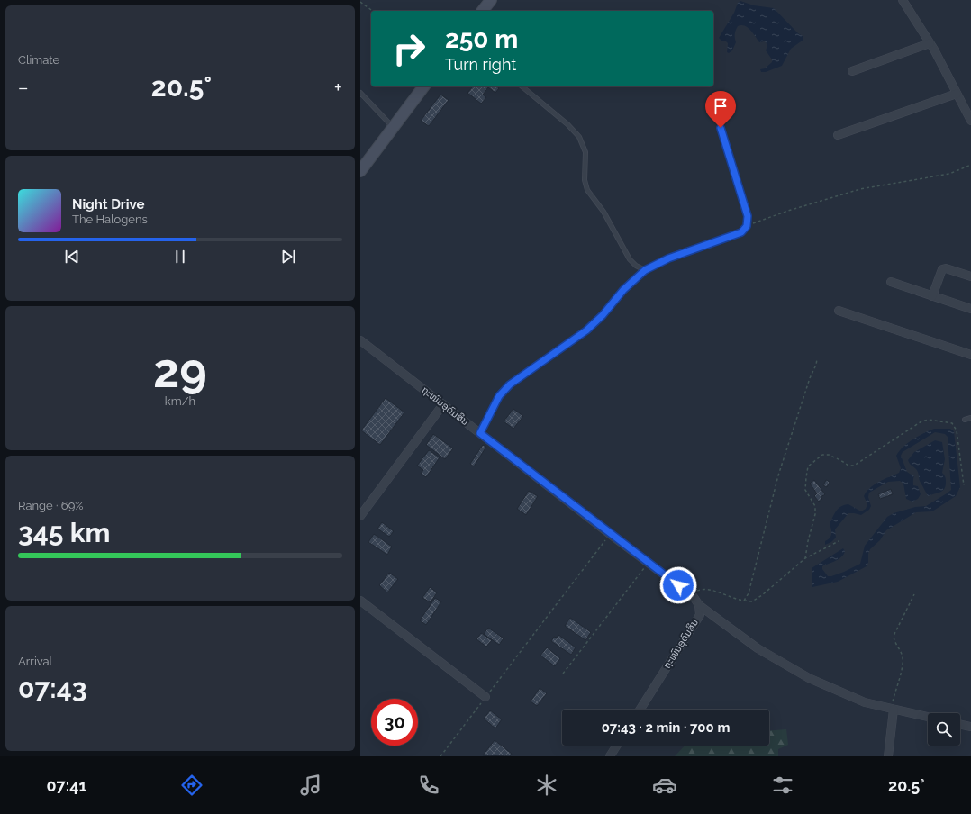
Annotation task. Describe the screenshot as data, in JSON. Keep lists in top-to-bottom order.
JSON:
{
  "streets": {
    "street": ["ຖະໜົນອຸດົມສິນ"]
  },
  "page": {
    "tile": [
      "Climate",
      ["29", "km/h"],
      ["Range · 69%", "345 km"],
      ["Arrival", "07:43"]
    ],
    "turn": ["250 m", "Turn right"],
    "heat": ["−", "20.5°", "+"],
    "song": ["Night Drive", "The Halogens"],
    "limit": "30",
    "trip": "07:43 · 2 min · 700 m",
    "tabs": ["07:41", "20.5°"]
  }
}
